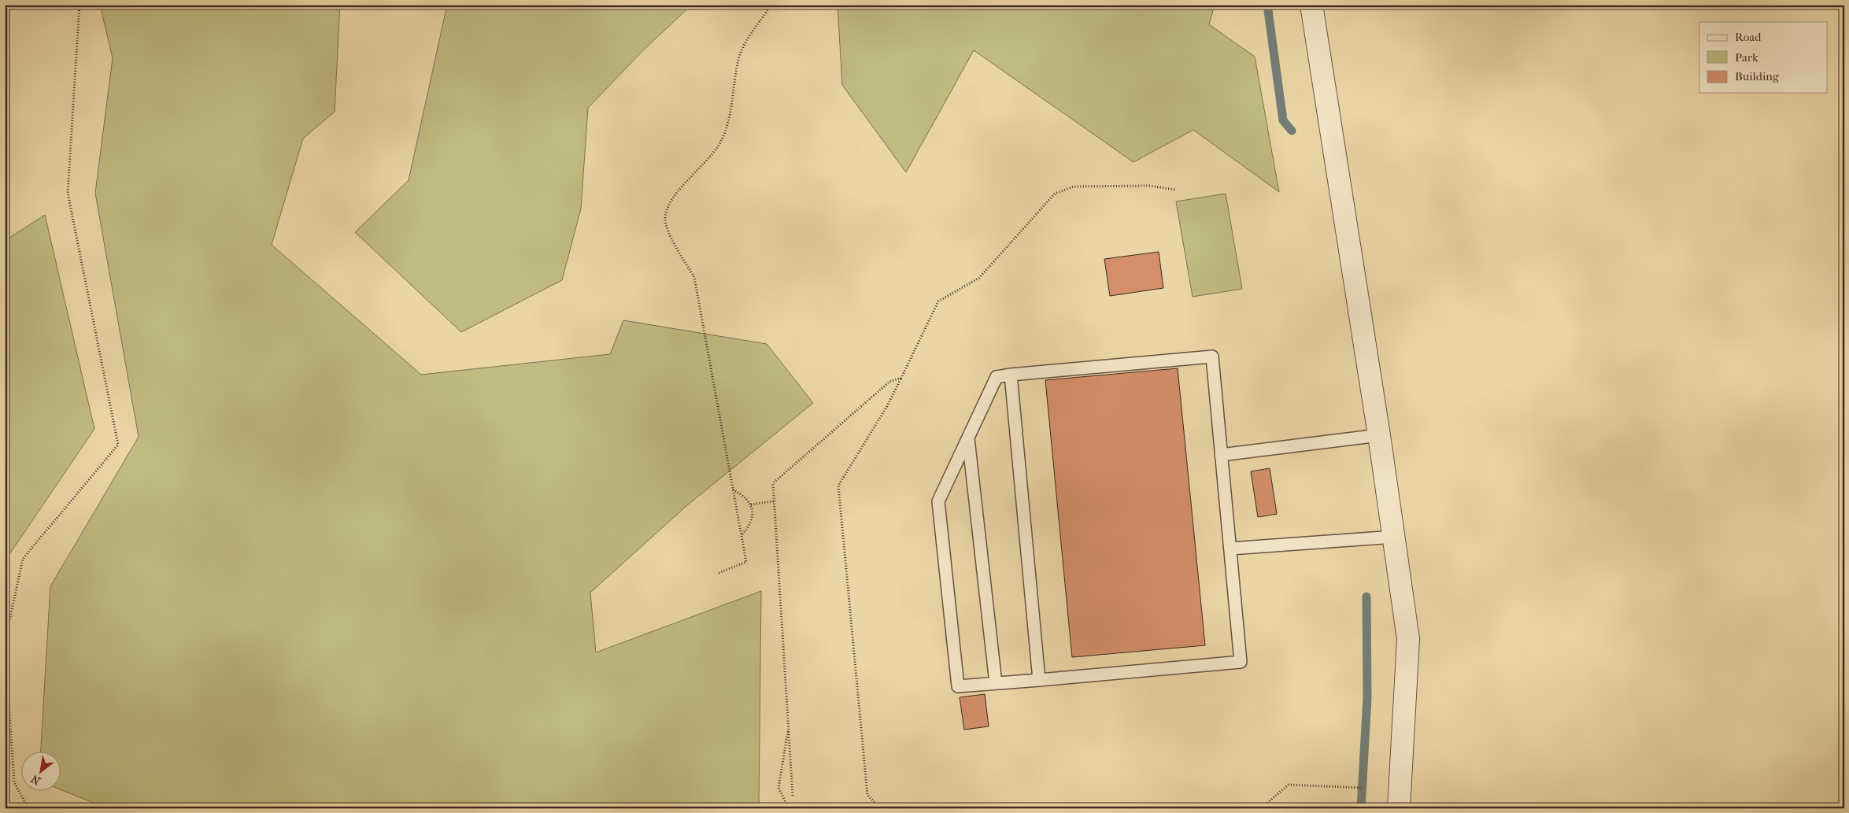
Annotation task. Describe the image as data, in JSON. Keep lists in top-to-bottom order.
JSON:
{
  "legend": ["Road", "Park", "Building"],
  "north": "bottom left"
}
